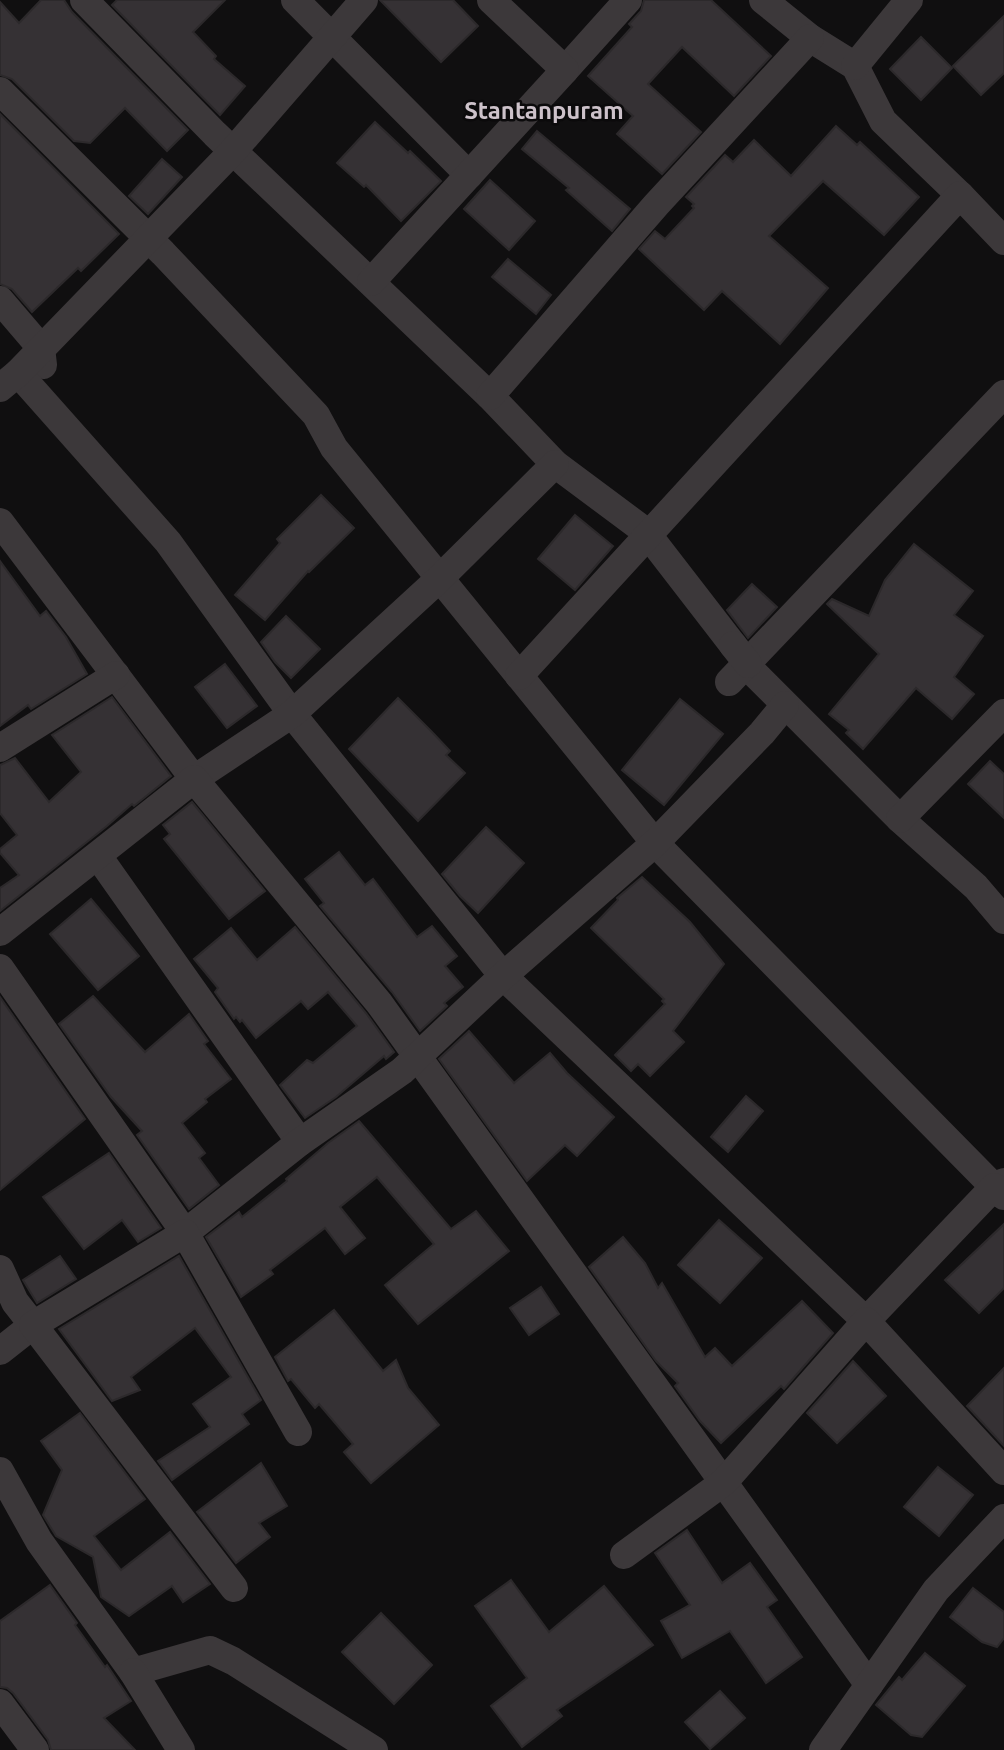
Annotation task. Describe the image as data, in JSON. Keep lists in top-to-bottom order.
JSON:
{
  "districts": ["Stantanpuram"]
}
